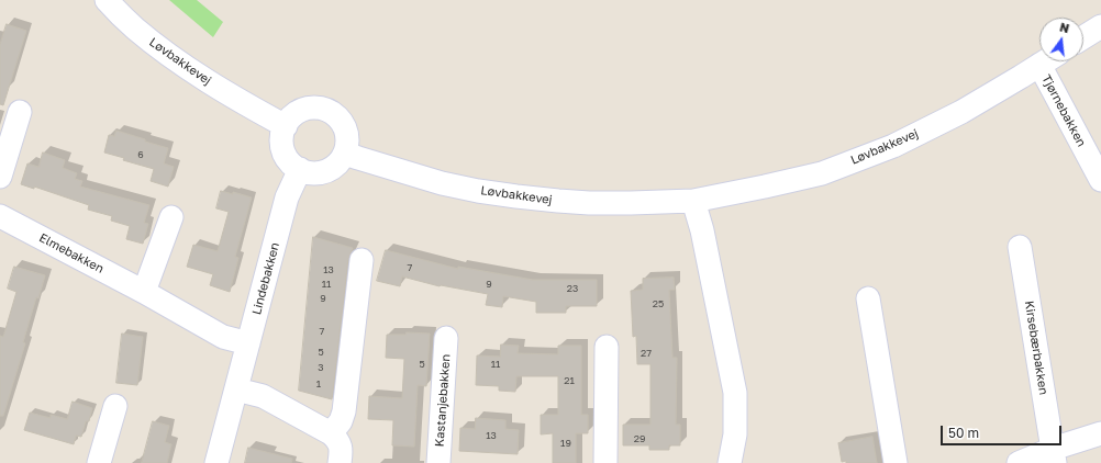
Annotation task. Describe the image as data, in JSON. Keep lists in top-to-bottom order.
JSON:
{
  "streets": {
    "street": [
      "Løvbakkevej",
      "Tjørnebakken",
      "Elmebakken",
      "Lindebakken",
      "Kirsebærbakken",
      "Kastanjebakken"
    ]
  },
  "crossings": [
    ["Løvbakkevej", "Tjørnebakken"],
    ["Løvbakkevej", "Lindebakken"],
    ["Elmebakken", "Lindebakken"]
  ],
  "house_numbers": [
    "6",
    "7",
    "13",
    "11",
    "9",
    "23",
    "9",
    "25",
    "7",
    "5",
    "27",
    "5",
    "11",
    "3",
    "21",
    "1",
    "13",
    "29",
    "19"
  ],
  "scale_bar": "50 m",
  "north": "top"
}
